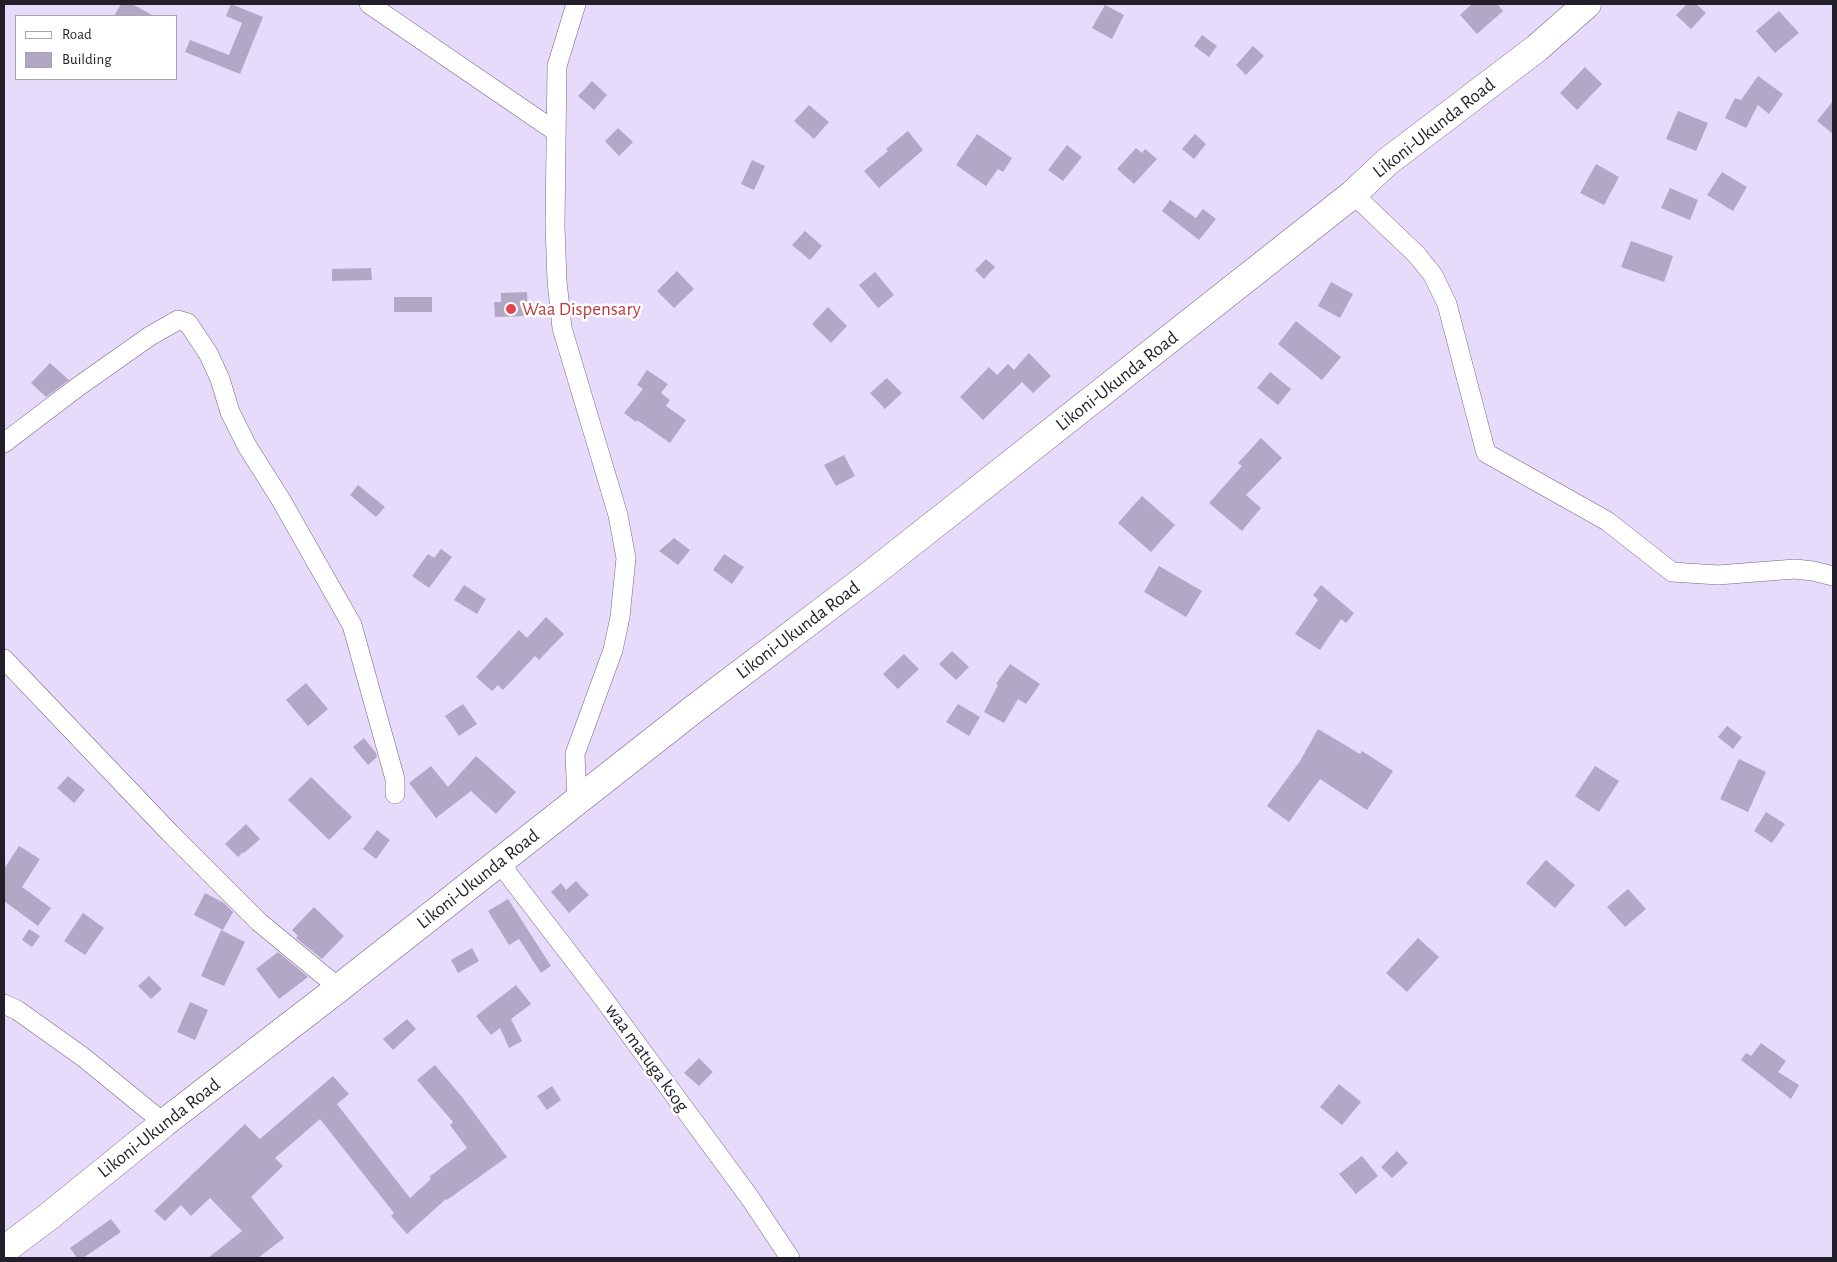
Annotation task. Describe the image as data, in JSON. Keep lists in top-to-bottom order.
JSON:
{
  "streets": {
    "highway": ["Likoni-Ukunda Road"],
    "street": ["waa matuga ksog"]
  },
  "crossings": [
    ["Likoni-Ukunda Road", "waa matuga ksog"]
  ],
  "places": ["Waa Dispensary"],
  "legend": ["Road", "Building"]
}
